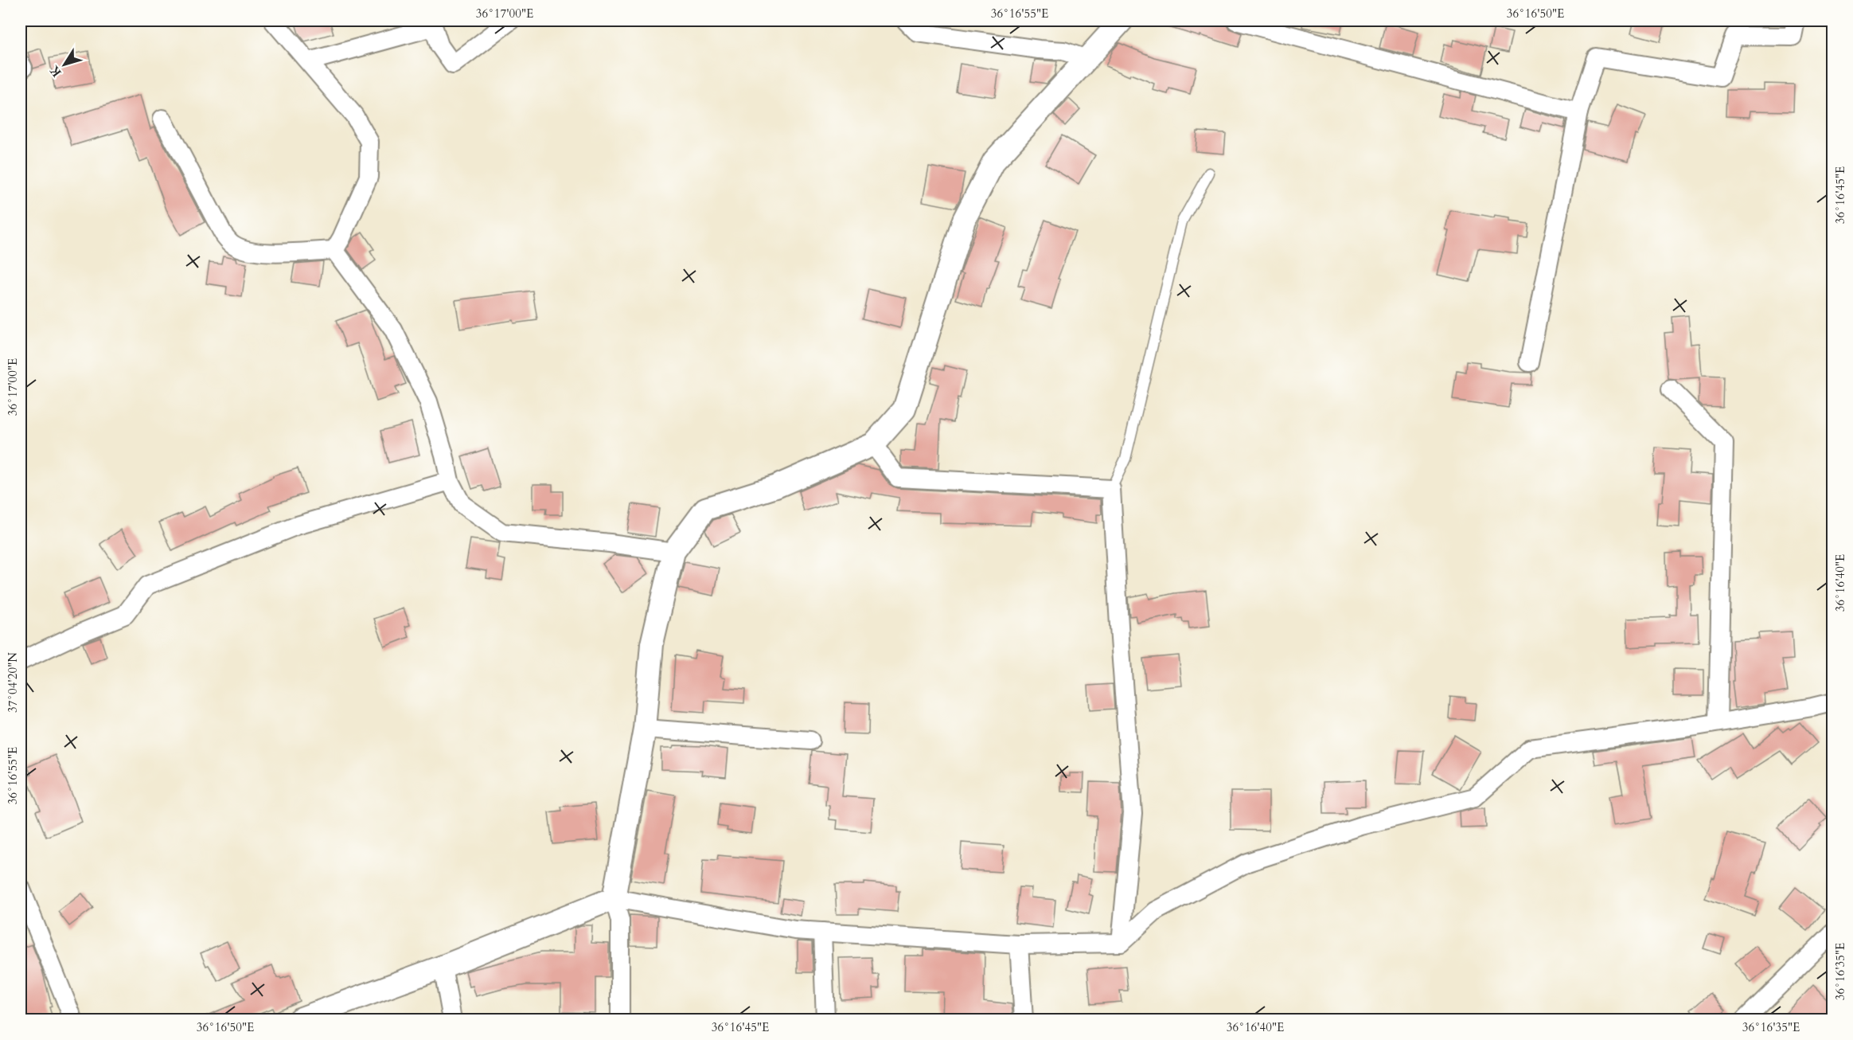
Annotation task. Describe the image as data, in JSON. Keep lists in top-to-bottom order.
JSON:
{
  "north": "bottom left",
  "coordinates": [
    "36°17'00\"E",
    "36°16'55\"E",
    "36°16'50\"E",
    "36°16'45\"E",
    "36°16'40\"E",
    "37°04'20\"N",
    "36°16'35\"E"
  ]
}
